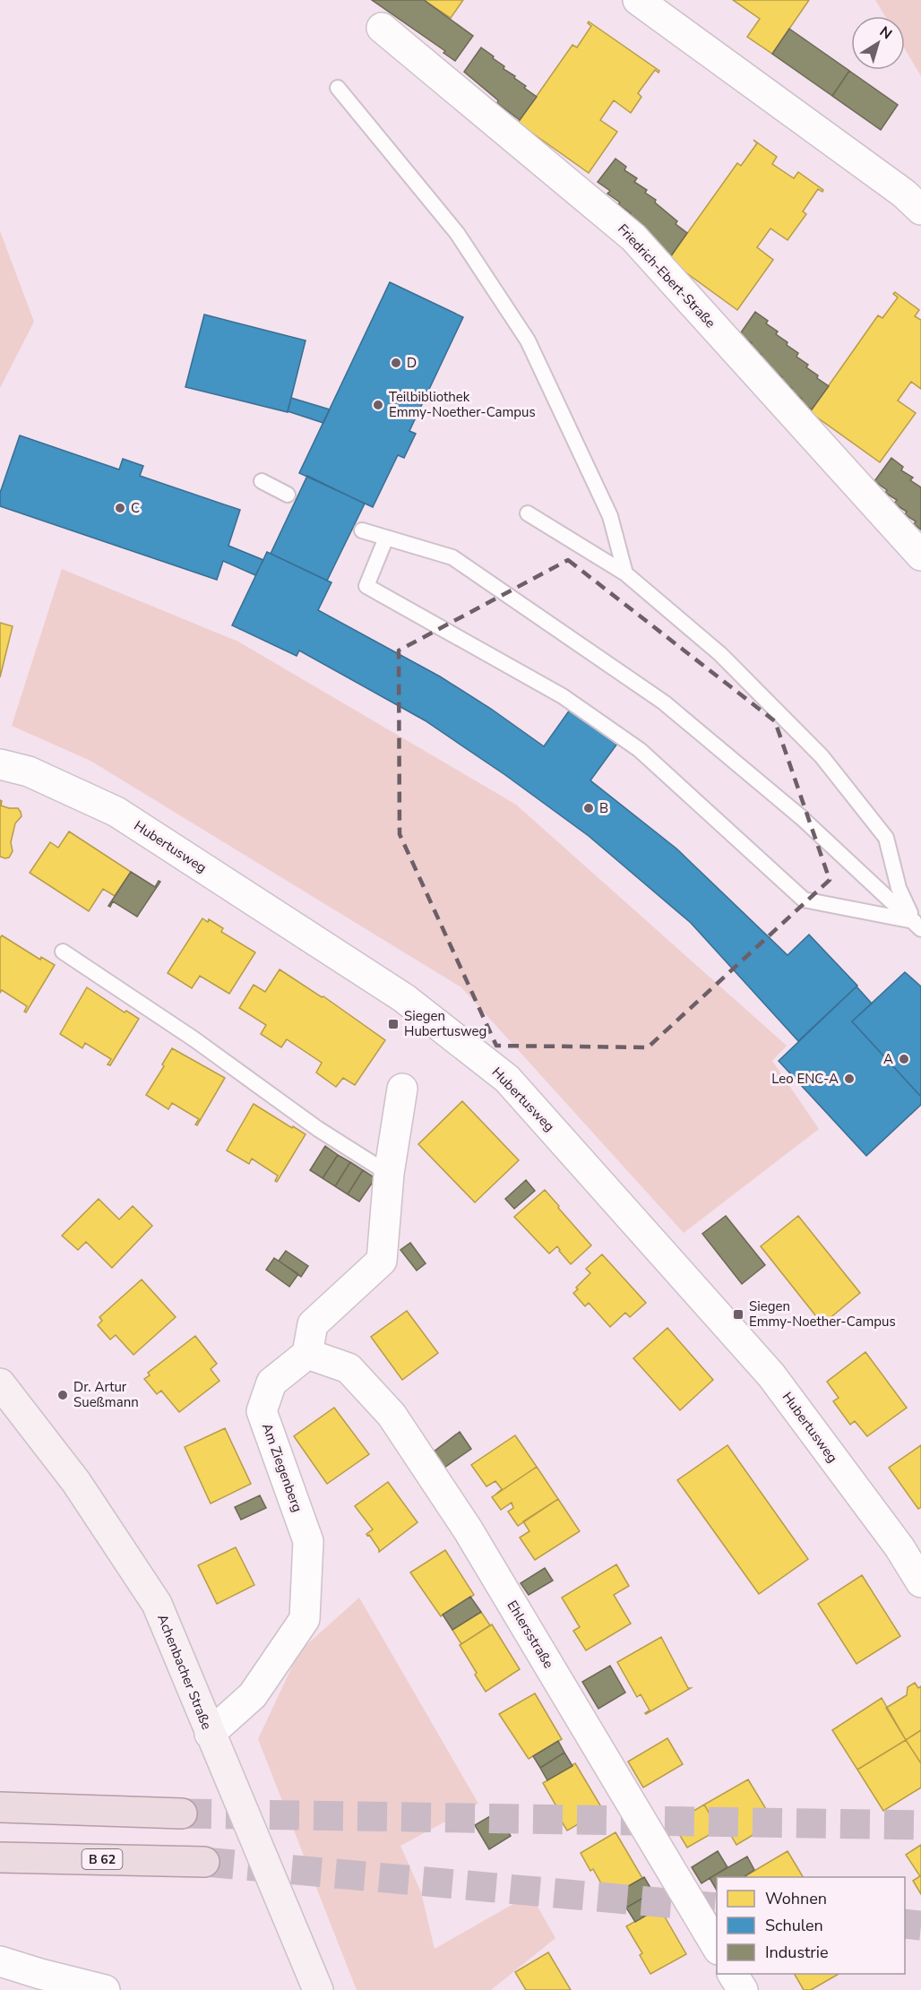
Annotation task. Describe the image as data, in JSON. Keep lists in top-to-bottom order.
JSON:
{
  "streets": {
    "highway": ["B 62"],
    "main road": ["Achenbacher Straße"],
    "street": [
      "Friedrich-Ebert-Straße",
      "Hubertusweg",
      "Am Ziegenberg",
      "Ehlersstraße"
    ]
  },
  "crossings": [
    ["Am Ziegenberg", "Ehlersstraße"],
    ["Am Ziegenberg", "Achenbacher Straße"]
  ],
  "places": {
    "other": [
      "D",
      "Teilbibliothek Emmy-Noether-Campus",
      "C",
      "B",
      "A",
      "Leo ENC-A",
      "Dr. Artur Sueßmann"
    ],
    "transit": ["Siegen Hubertusweg", "Siegen Emmy-Noether-Campus"]
  },
  "legend": ["Wohnen", "Schulen", "Industrie"],
  "north": "top right"
}
